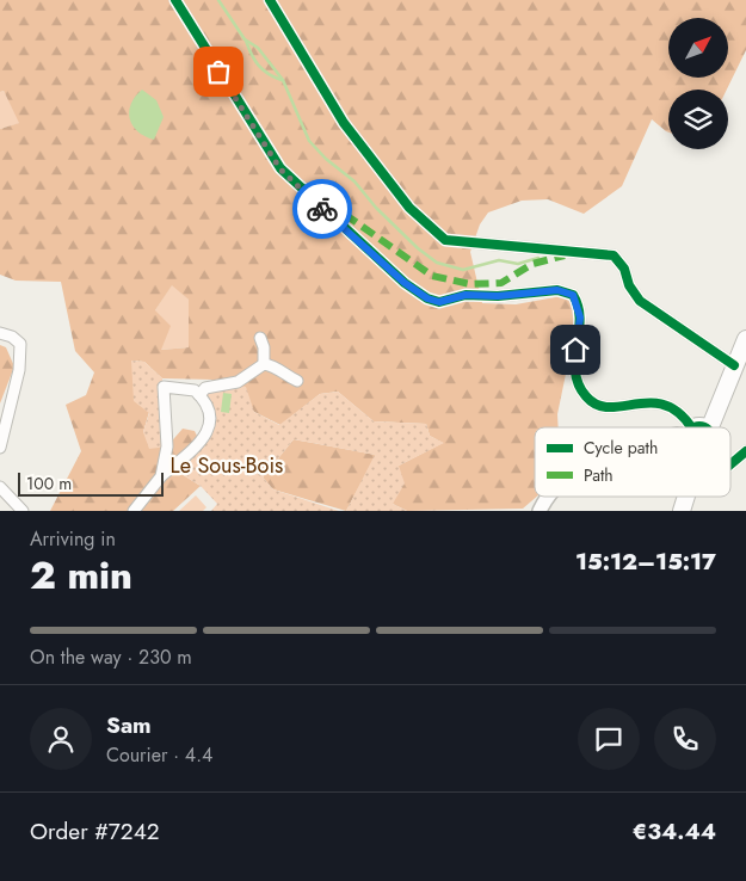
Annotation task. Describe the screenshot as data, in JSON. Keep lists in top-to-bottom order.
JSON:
{
  "parks": ["Le Sous-Bois"],
  "legend": ["Cycle path", "Path"],
  "scale_bar": "100 m",
  "north": "top right",
  "page": {
    "scale": "100 m",
    "heading": ["2 min", "Arriving in", "15:12–15:17"],
    "panel": [
      "Sam",
      "Courier · 4.4",
      "Order #7242",
      "€34.44"
    ],
    "bar": "On the way · 230 m"
  }
}
